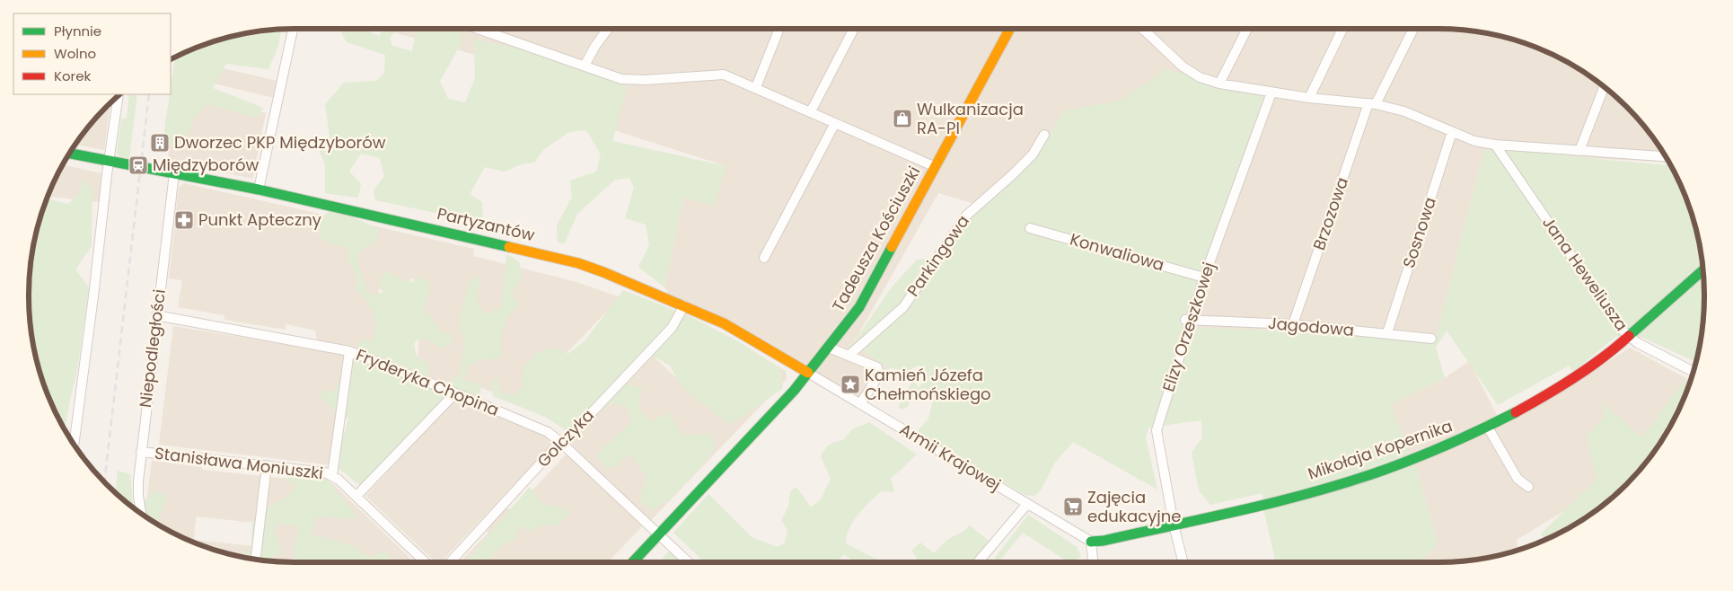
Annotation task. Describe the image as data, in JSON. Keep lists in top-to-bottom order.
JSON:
{
  "streets": {
    "street": [
      "Brzozowa",
      "Partyzantów",
      "Sosnowa",
      "Tadeusza Kościuszki",
      "Konwaliowa",
      "Parkingowa",
      "Jana Heweliusza",
      "Elizy Orzeszkowej",
      "Jagodowa",
      "Niepodległości",
      "Fryderyka Chopina",
      "Golczyka",
      "Mikołaja Kopernika",
      "Armii Krajowej",
      "Stanisława Moniuszki"
    ]
  },
  "crossings": [
    ["Brzozowa", "Jagodowa"],
    ["Partyzantów", "Tadeusza Kościuszki"],
    ["Partyzantów", "Niepodległości"],
    ["Partyzantów", "Golczyka"],
    ["Partyzantów", "Armii Krajowej"],
    ["Sosnowa", "Jagodowa"],
    ["Tadeusza Kościuszki", "Fryderyka Chopina"],
    ["Tadeusza Kościuszki", "Armii Krajowej"],
    ["Konwaliowa", "Elizy Orzeszkowej"],
    ["Jana Heweliusza", "Mikołaja Kopernika"],
    ["Elizy Orzeszkowej", "Jagodowa"],
    ["Elizy Orzeszkowej", "Mikołaja Kopernika"],
    ["Niepodległości", "Fryderyka Chopina"],
    ["Niepodległości", "Stanisława Moniuszki"],
    ["Fryderyka Chopina", "Golczyka"],
    ["Mikołaja Kopernika", "Armii Krajowej"]
  ],
  "places": {
    "shop": ["Wulkanizacja RA-PI"],
    "building": ["Dworzec PKP Międzyborów"],
    "station": ["Międzyborów"],
    "pharmacy": ["Punkt Apteczny"],
    "place": ["Kamień Józefa Chełmońskiego"],
    "supermarket": ["Zajęcia edukacyjne"]
  },
  "legend": ["Płynnie", "Wolno", "Korek"]
}
